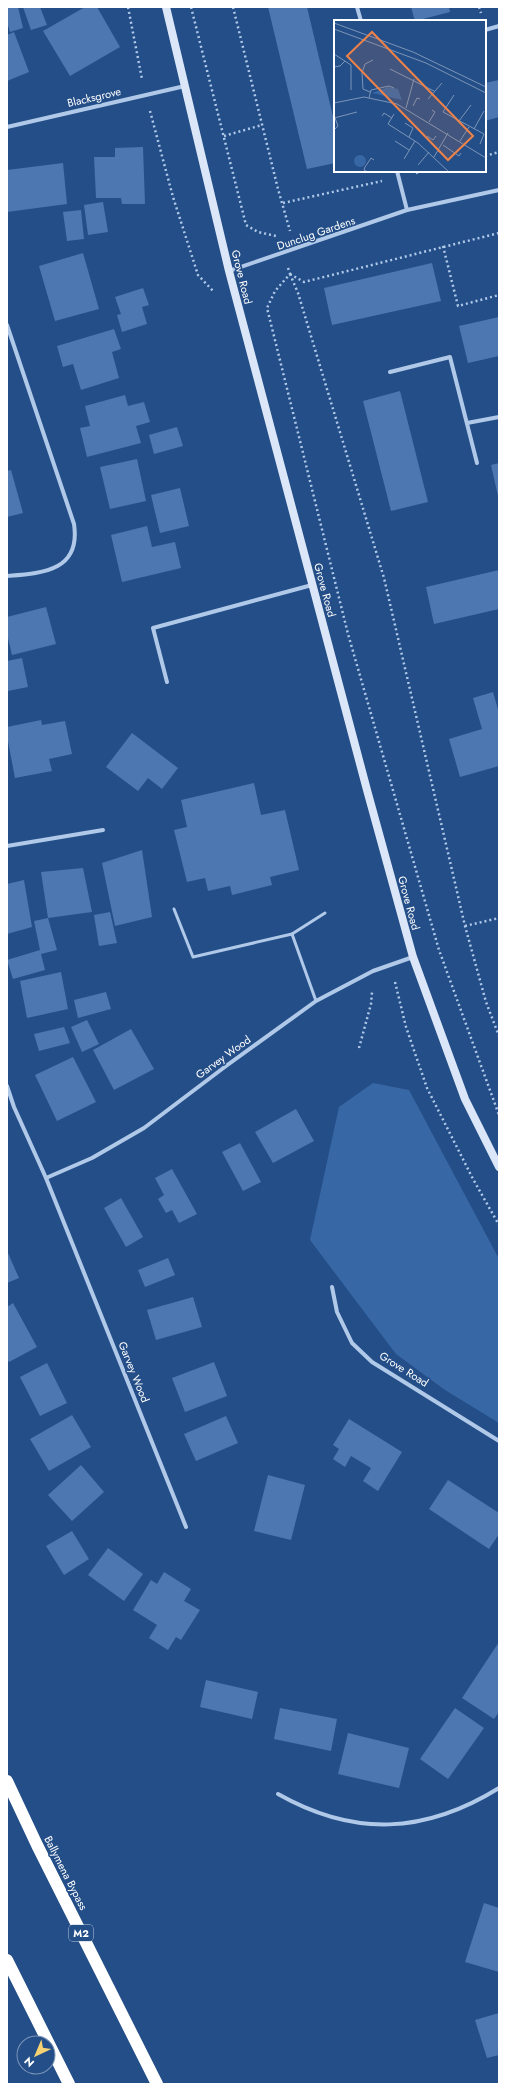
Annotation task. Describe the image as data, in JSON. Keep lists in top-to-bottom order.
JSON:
{
  "streets": {
    "highway": ["Ballymena Bypass", "M2"],
    "street": [
      "Blacksgrove",
      "Dunclug Gardens",
      "Grove Road",
      "Garvey Wood"
    ]
  },
  "crossings": [
    ["Blacksgrove", "Grove Road"],
    ["Dunclug Gardens", "Grove Road"],
    ["Grove Road", "Garvey Wood"]
  ],
  "north": "bottom left"
}
